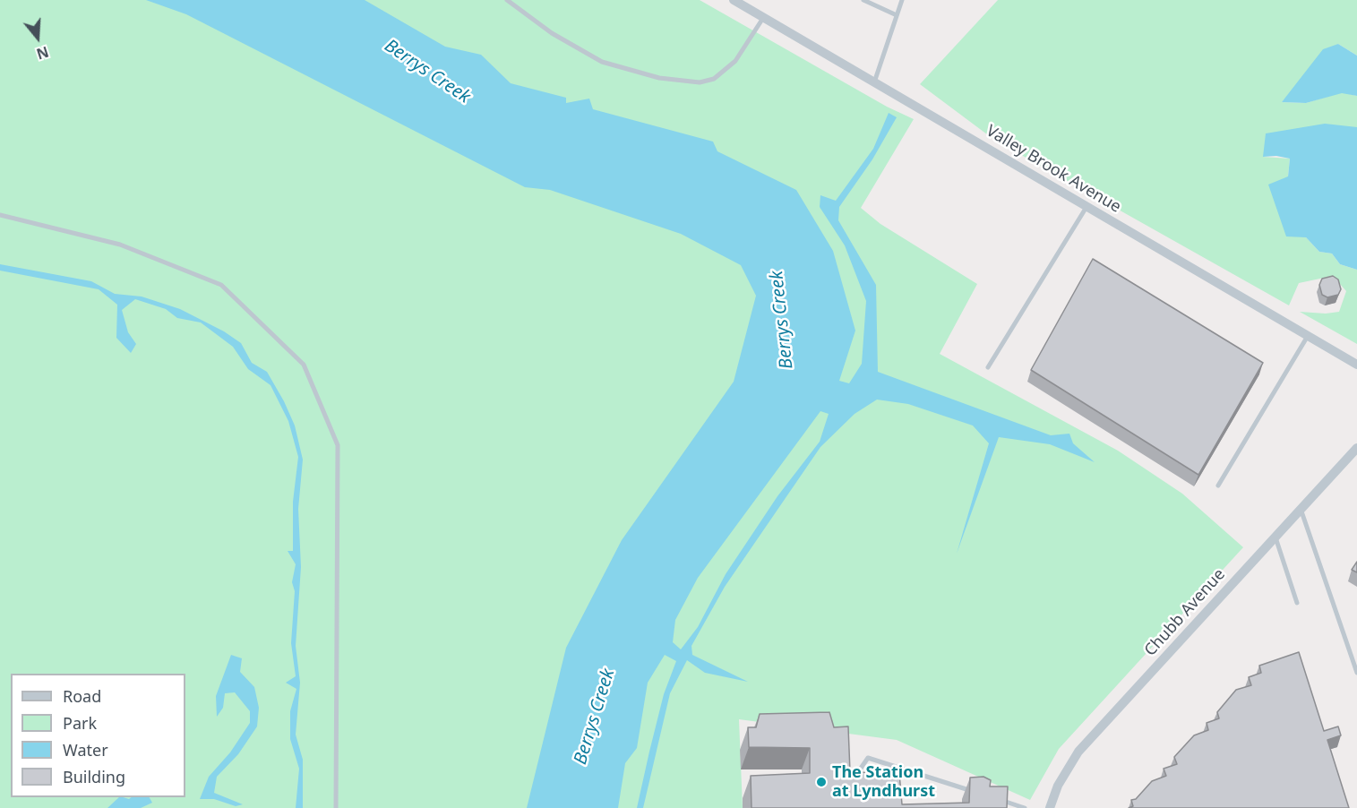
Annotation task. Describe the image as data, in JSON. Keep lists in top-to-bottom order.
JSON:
{
  "streets": {
    "street": ["Valley Brook Avenue", "Chubb Avenue"]
  },
  "water": ["Berrys Creek"],
  "places": ["The Station at Lyndhurst"],
  "legend": [
    "Road",
    "Park",
    "Water",
    "Building"
  ],
  "north": "bottom"
}
